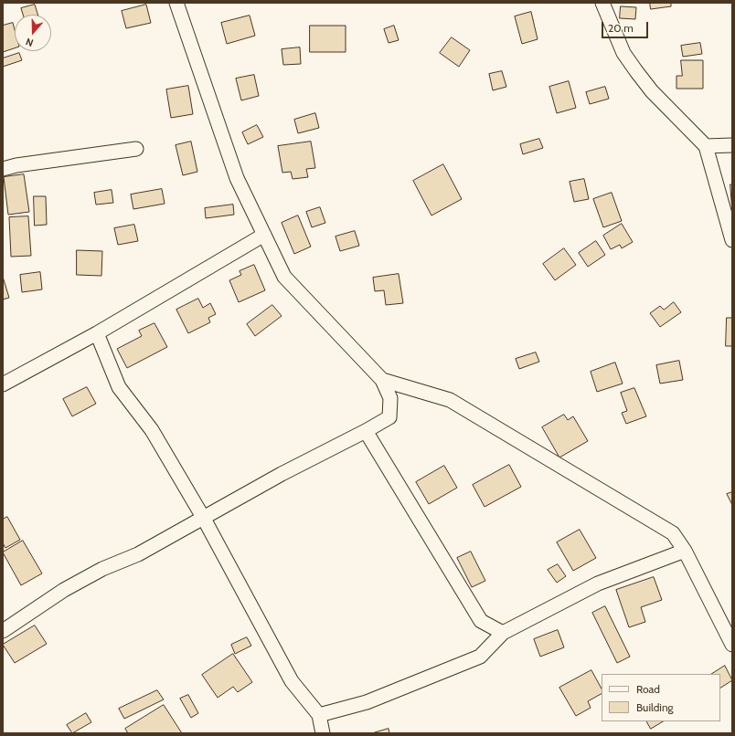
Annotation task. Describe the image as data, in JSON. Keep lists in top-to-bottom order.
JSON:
{
  "legend": ["Road", "Building"],
  "scale_bar": "20 m",
  "north": "bottom"
}
